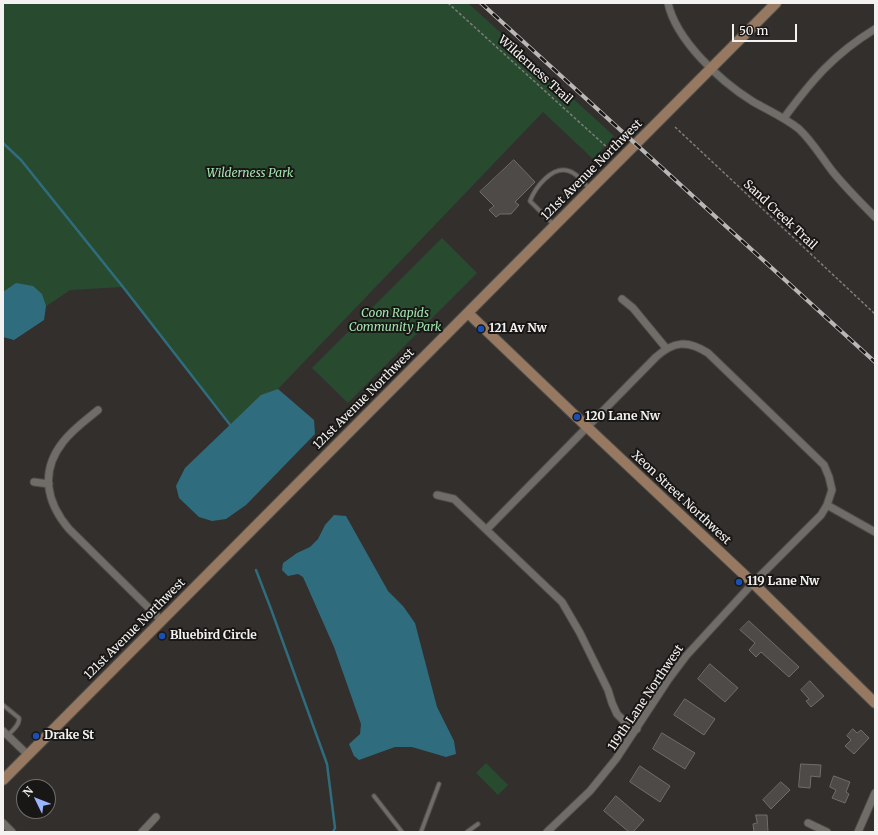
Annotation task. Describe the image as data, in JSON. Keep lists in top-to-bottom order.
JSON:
{
  "streets": {
    "street": ["121st Avenue Northwest", "Xeon Street Northwest", "119th Lane Northwest"],
    "path": ["Wilderness Trail", "Sand Creek Trail"]
  },
  "crossings": [
    ["121st Avenue Northwest", "Xeon Street Northwest"],
    ["Xeon Street Northwest", "119th Lane Northwest"]
  ],
  "parks": ["Wilderness Park", "Coon Rapids Community Park"],
  "places": [
    "121 Av Nw",
    "120 Lane Nw",
    "119 Lane Nw",
    "Bluebird Circle",
    "Drake St"
  ],
  "scale_bar": "50 m",
  "north": "top left"
}
